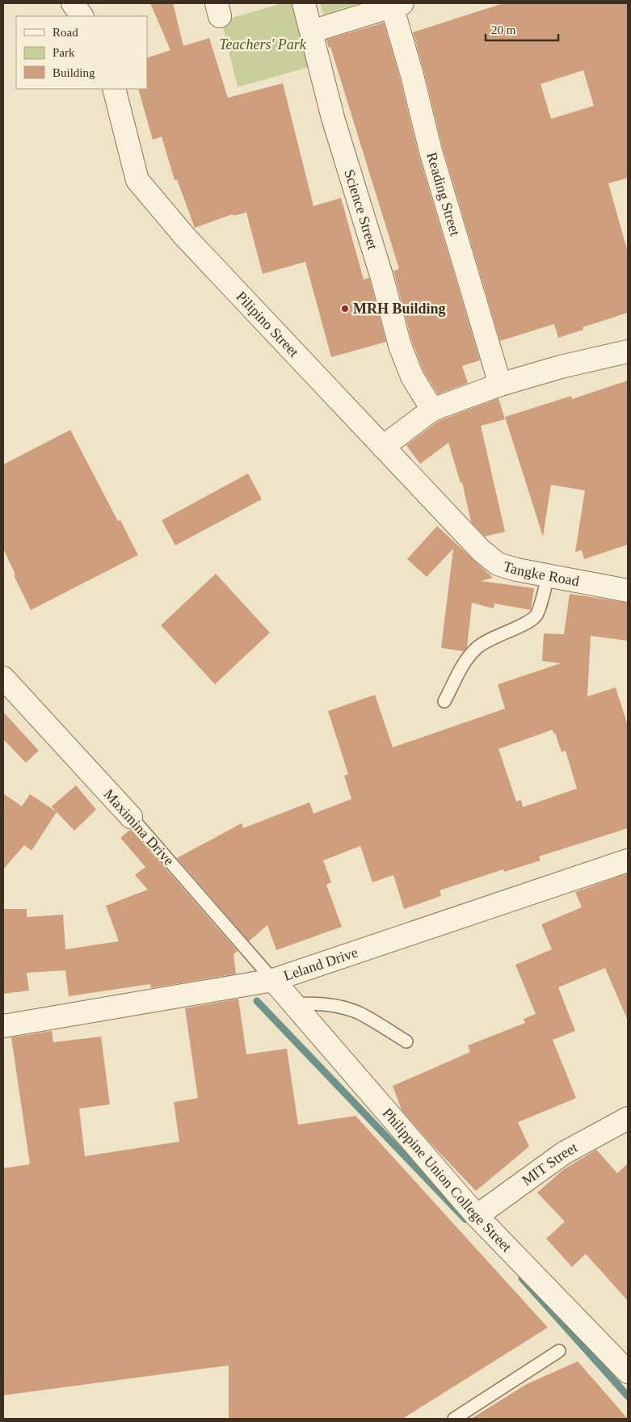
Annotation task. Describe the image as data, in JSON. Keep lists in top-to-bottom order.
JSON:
{
  "streets": {
    "street": [
      "Reading Street",
      "Science Street",
      "Pilipino Street",
      "Tangke Road",
      "Maximina Drive",
      "Leland Drive",
      "MIT Street",
      "Philippine Union College Street"
    ]
  },
  "crossings": [
    ["Pilipino Street", "Tangke Road"],
    ["Maximina Drive", "Leland Drive"],
    ["Maximina Drive", "Philippine Union College Street"],
    ["Leland Drive", "Philippine Union College Street"],
    ["MIT Street", "Philippine Union College Street"]
  ],
  "parks": ["Teachers' Park"],
  "places": ["MRH Building"],
  "legend": ["Road", "Park", "Building"],
  "scale_bar": "20 m"
}
